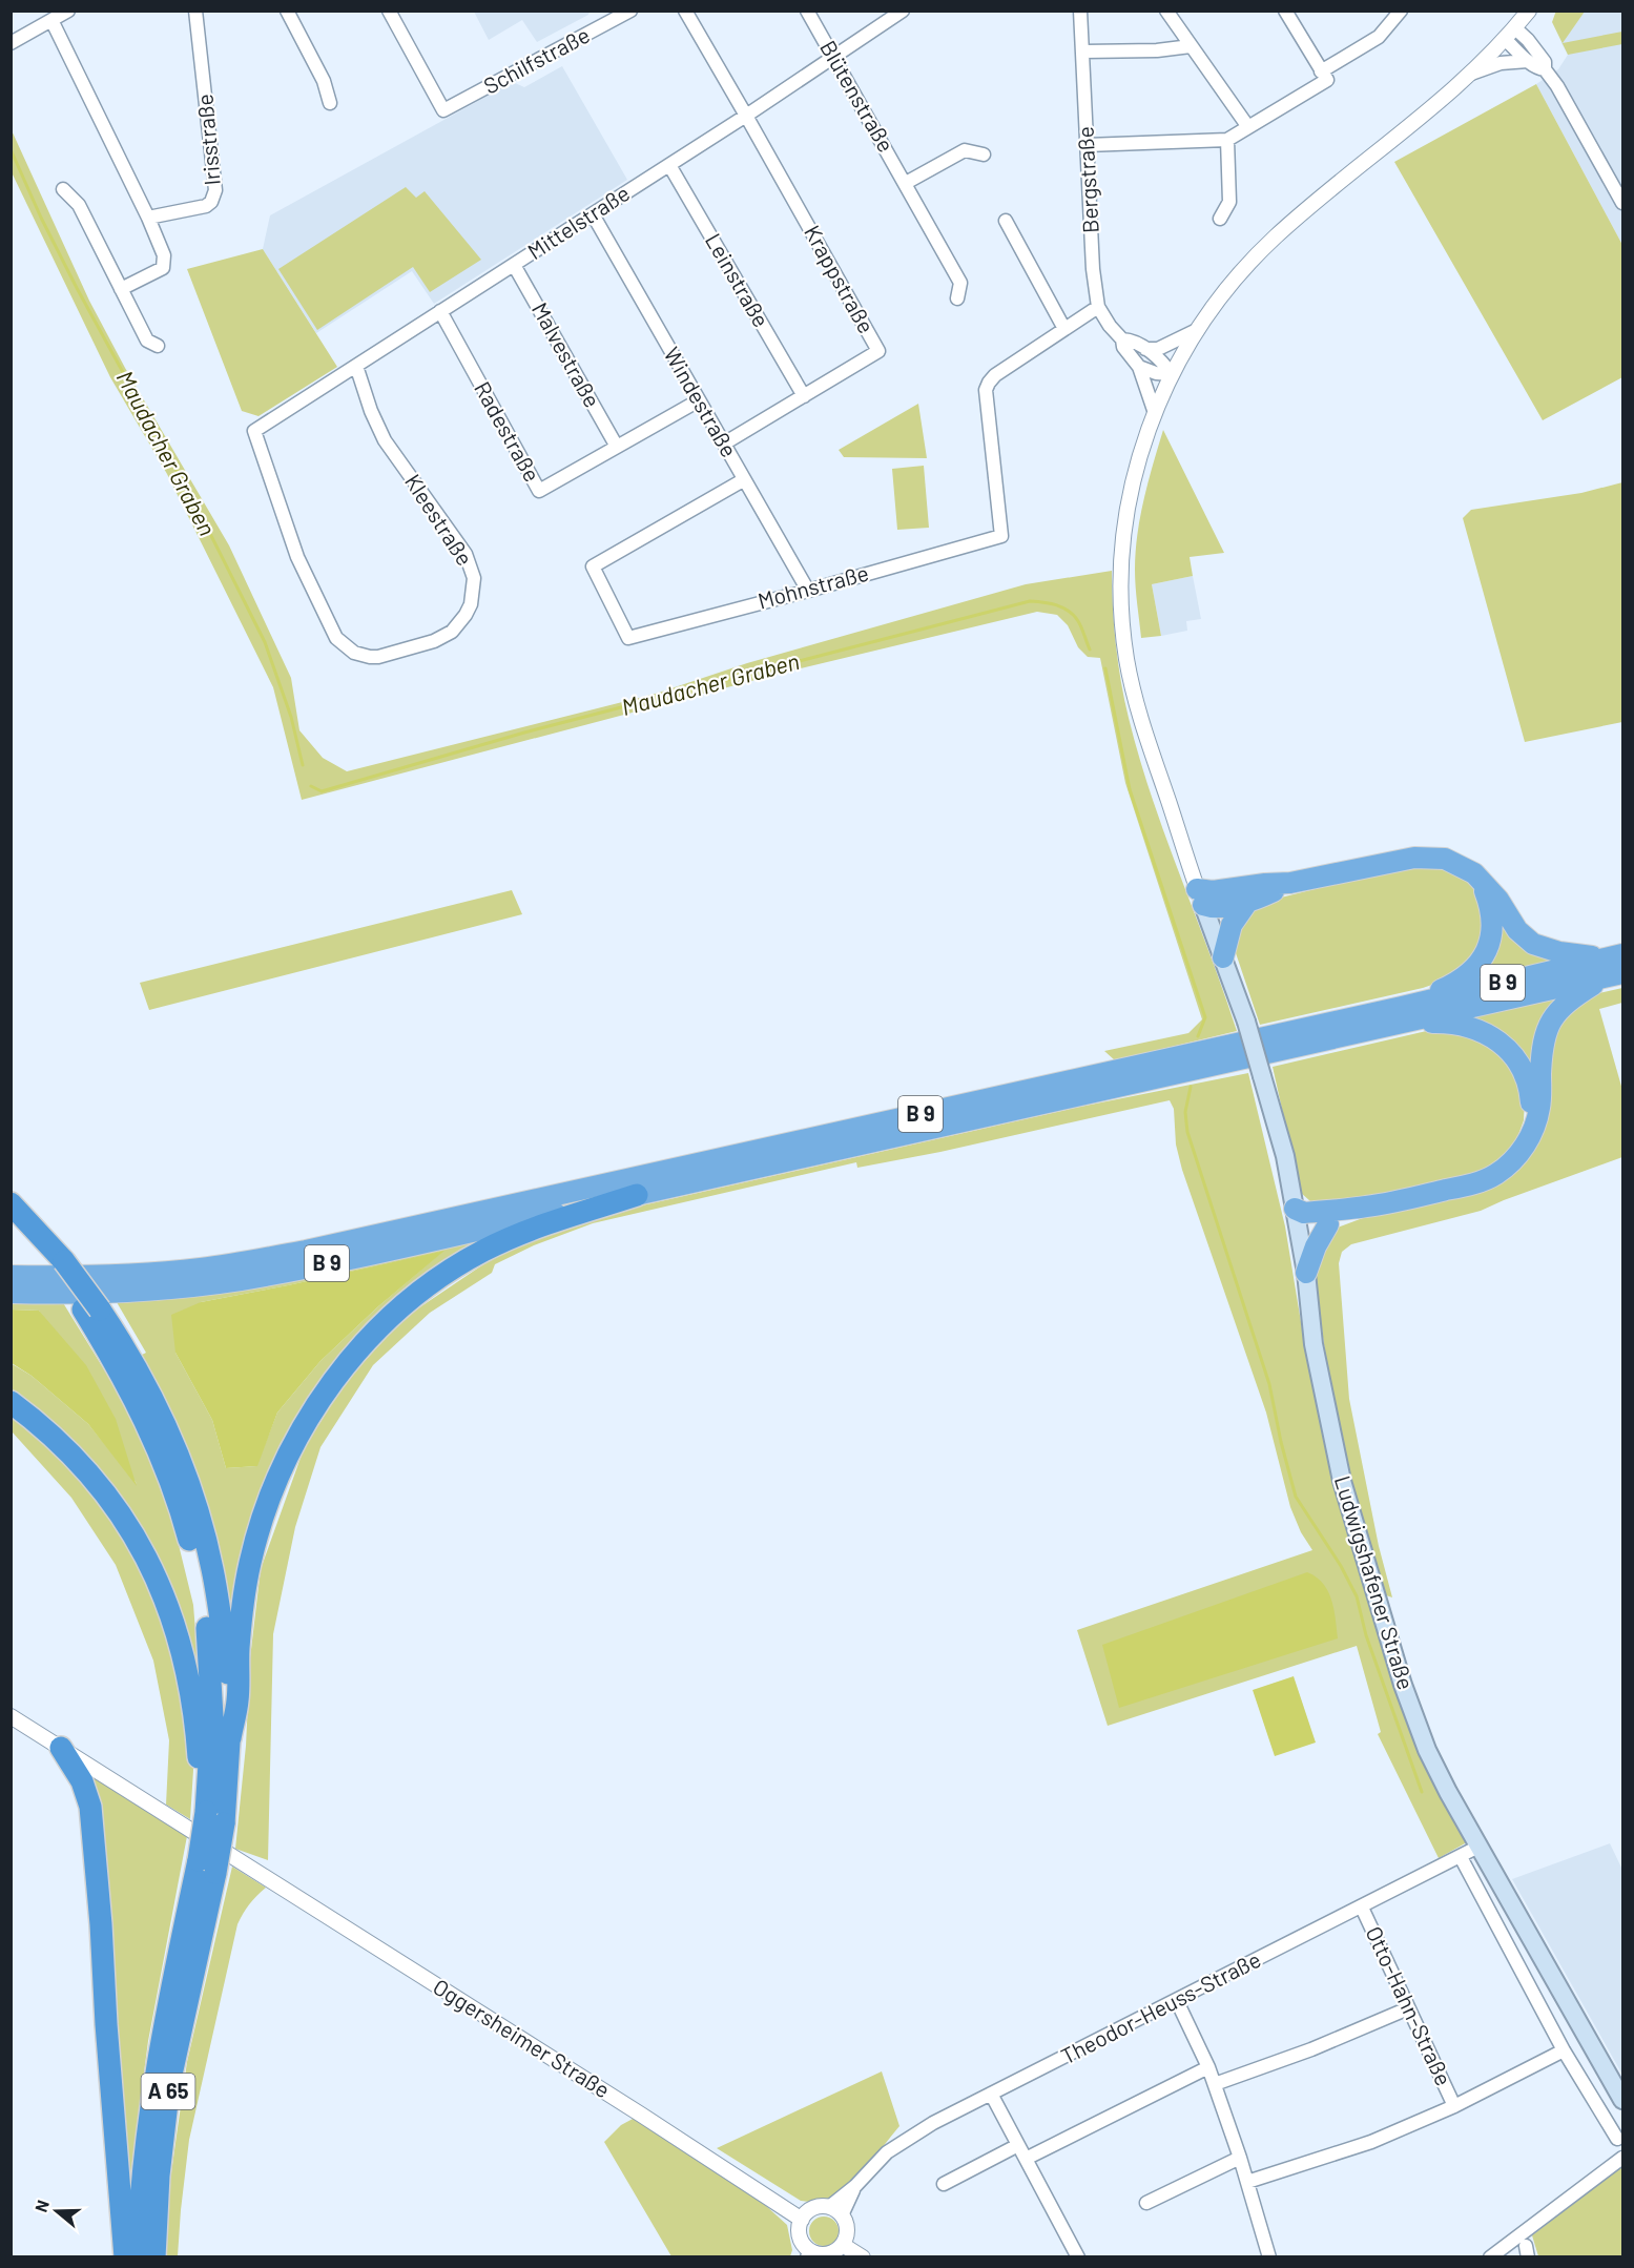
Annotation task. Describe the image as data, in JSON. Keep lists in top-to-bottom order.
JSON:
{
  "streets": {
    "highway": ["B 9", "A 65"],
    "main road": ["Ludwigshafener Straße"],
    "street": [
      "Schilfstraße",
      "Blütenstraße",
      "Irisstraße",
      "Bergstraße",
      "Mittelstraße",
      "Krappstraße",
      "Leinstraße",
      "Malvestraße",
      "Windestraße",
      "Radestraße",
      "Kleestraße",
      "Mohnstraße",
      "Otto-Hahn-Straße",
      "Theodor-Heuss-Straße",
      "Oggersheimer Straße"
    ]
  },
  "crossings": [
    ["Blütenstraße", "Mittelstraße"],
    ["Bergstraße", "Mohnstraße"],
    ["Mittelstraße", "Krappstraße"],
    ["Mittelstraße", "Leinstraße"],
    ["Mittelstraße", "Malvestraße"],
    ["Mittelstraße", "Windestraße"],
    ["Mittelstraße", "Radestraße"],
    ["Mittelstraße", "Kleestraße"],
    ["Krappstraße", "Leinstraße"],
    ["Krappstraße", "Windestraße"],
    ["Malvestraße", "Radestraße"],
    ["Windestraße", "Radestraße"],
    ["Windestraße", "Mohnstraße"],
    ["Ludwigshafener Straße", "Theodor-Heuss-Straße"],
    ["Otto-Hahn-Straße", "Theodor-Heuss-Straße"],
    ["Theodor-Heuss-Straße", "Oggersheimer Straße"]
  ],
  "water": ["Maudacher Graben"],
  "north": "left"
}
